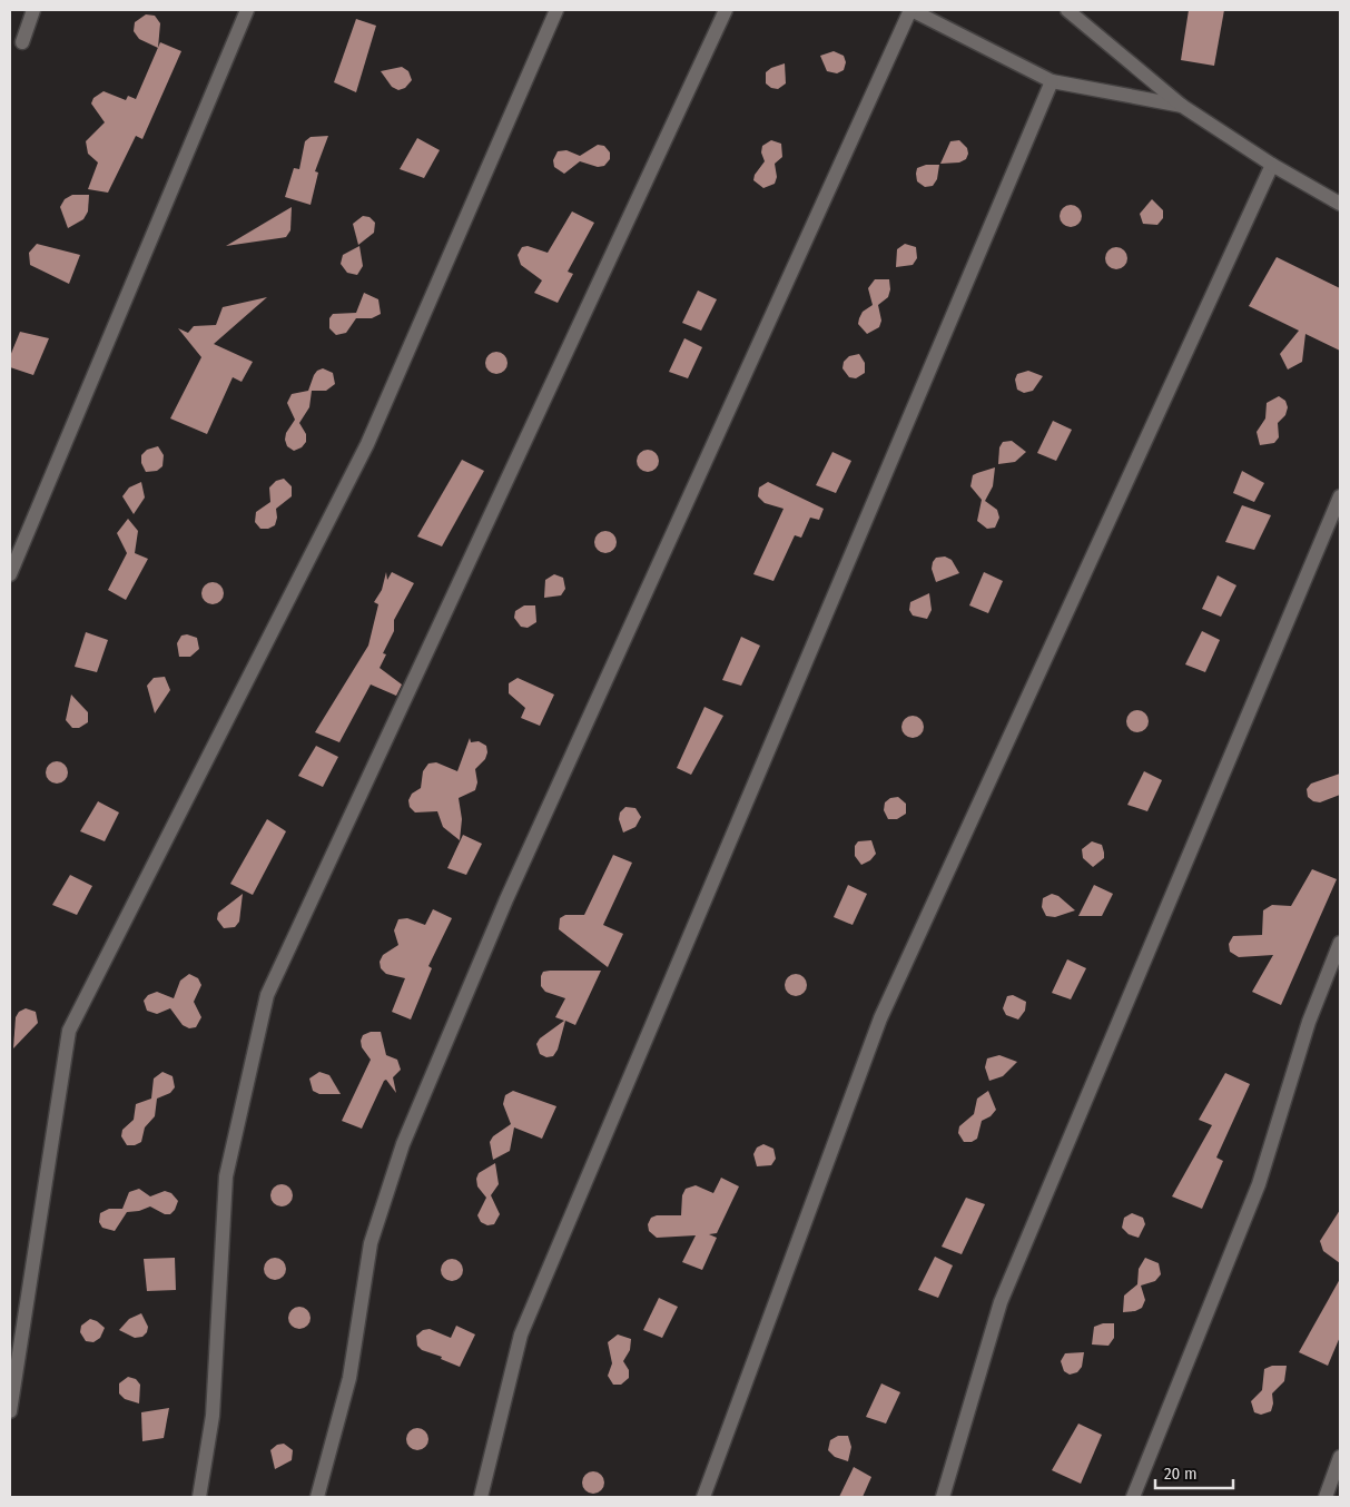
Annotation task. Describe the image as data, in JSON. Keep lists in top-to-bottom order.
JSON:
{
  "scale_bar": "20 m"
}
